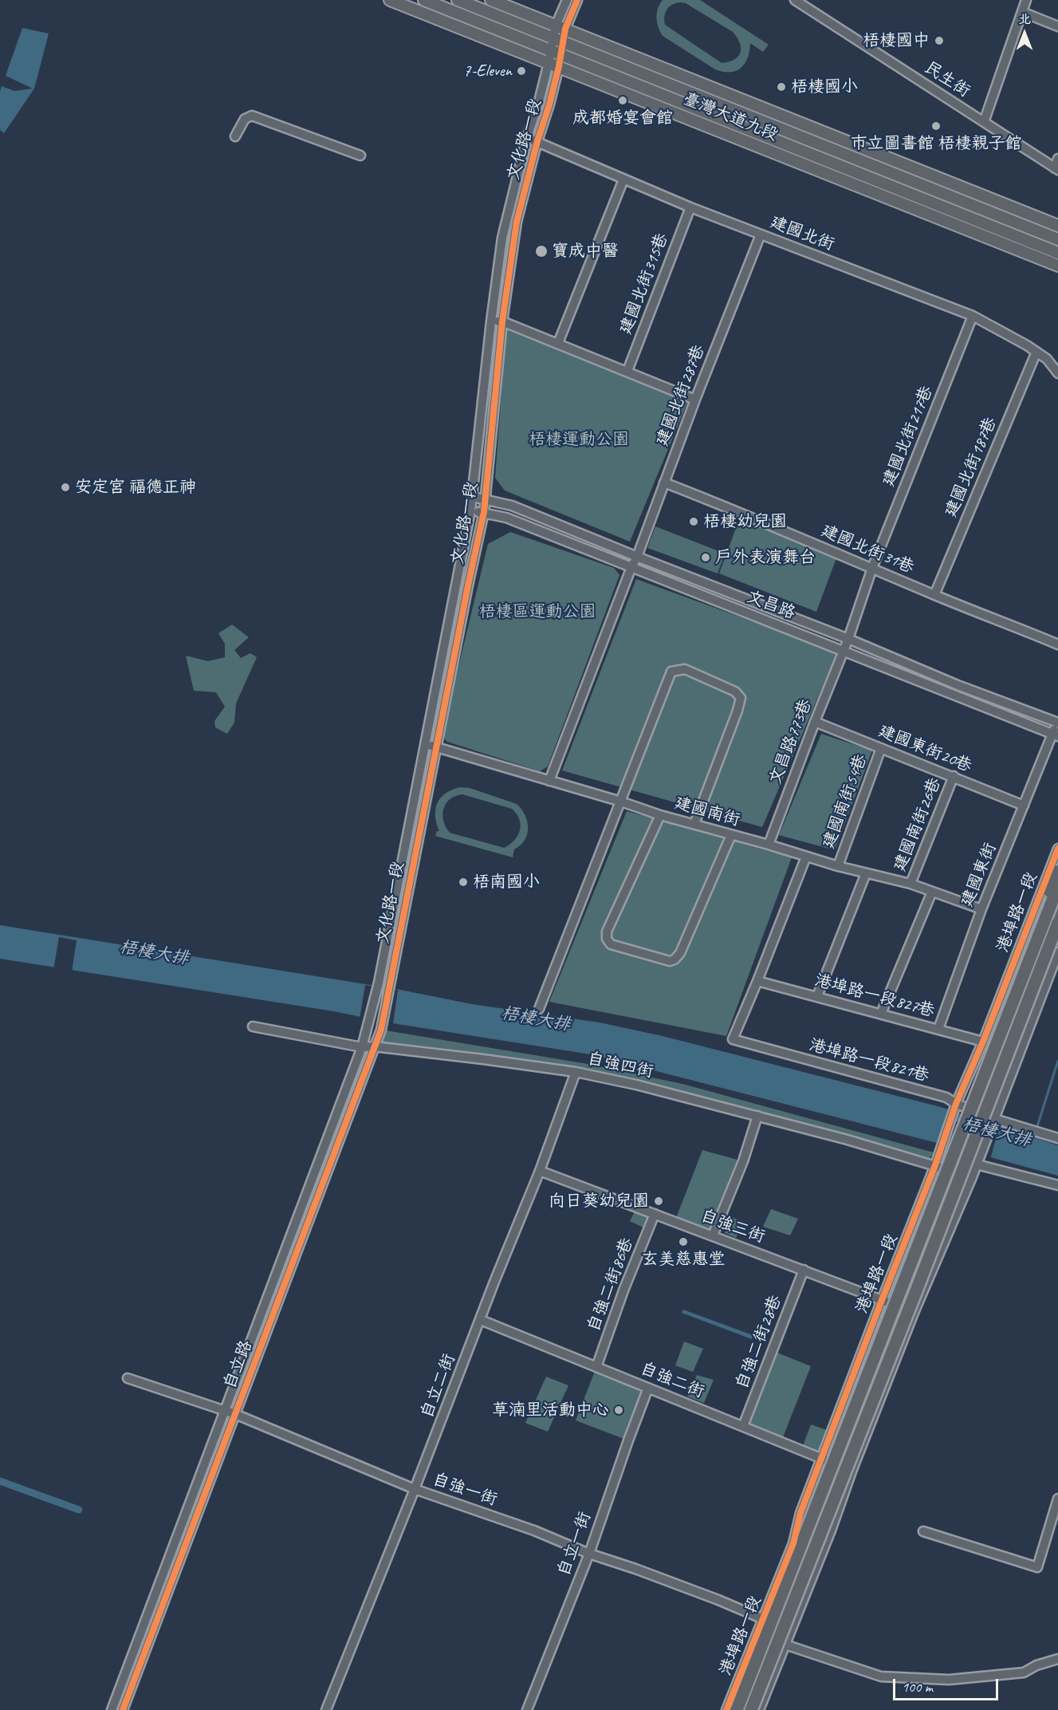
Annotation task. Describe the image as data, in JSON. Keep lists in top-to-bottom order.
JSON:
{
  "streets": {
    "main road": ["臺灣大道九段"],
    "street": [
      "民生街",
      "文化路一段",
      "建國北街",
      "建國北街315巷",
      "建國北街287巷",
      "建國北街217巷",
      "建國北街187巷",
      "建國北街31巷",
      "文昌路",
      "文昌路773巷",
      "建國東街20巷",
      "建國南街54巷",
      "建國南街",
      "建國南街26巷",
      "建國東街",
      "港埠路一段",
      "港埠路一段827巷",
      "港埠路一段821巷",
      "自強四街",
      "自強三街",
      "自強二街86巷",
      "自強二街28巷",
      "自立路",
      "自強二街",
      "自立二街",
      "自強一街",
      "自立一街"
    ]
  },
  "crossings": [
    ["臺灣大道九段", "文化路一段"],
    ["文化路一段", "建國北街"],
    ["文化路一段", "文昌路"],
    ["文化路一段", "建國南街"],
    ["文化路一段", "自立路"],
    ["建國北街", "建國北街315巷"],
    ["建國北街", "建國北街287巷"],
    ["建國北街", "建國北街217巷"],
    ["建國北街", "建國北街187巷"],
    ["建國北街287巷", "建國北街31巷"],
    ["建國北街287巷", "文昌路"],
    ["建國北街287巷", "建國南街"],
    ["建國北街217巷", "建國北街31巷"],
    ["建國北街217巷", "文昌路"],
    ["建國北街217巷", "文昌路773巷"],
    ["建國北街187巷", "建國北街31巷"],
    ["文昌路", "文昌路773巷"],
    ["文昌路", "建國東街"],
    ["文昌路773巷", "建國東街20巷"],
    ["文昌路773巷", "建國南街"],
    ["建國東街20巷", "建國南街54巷"],
    ["建國東街20巷", "建國南街26巷"],
    ["建國東街20巷", "建國東街"],
    ["建國南街54巷", "建國南街"],
    ["建國南街", "建國南街26巷"],
    ["建國南街", "建國東街"],
    ["建國東街", "港埠路一段827巷"],
    ["港埠路一段", "港埠路一段827巷"],
    ["港埠路一段", "港埠路一段821巷"],
    ["港埠路一段", "自強四街"],
    ["港埠路一段", "自強三街"],
    ["港埠路一段", "自強二街"],
    ["港埠路一段", "自強一街"],
    ["港埠路一段827巷", "港埠路一段821巷"],
    ["自強四街", "自立路"],
    ["自強四街", "自立二街"],
    ["自強三街", "自強二街86巷"],
    ["自強三街", "自強二街28巷"],
    ["自強三街", "自立二街"],
    ["自強二街86巷", "自強二街"],
    ["自強二街28巷", "自強二街"],
    ["自立路", "自強一街"],
    ["自強二街", "自立二街"],
    ["自強二街", "自立一街"],
    ["自立二街", "自強一街"],
    ["自強一街", "自立一街"]
  ],
  "water": ["梧棲大排"],
  "parks": ["梧棲運動公園", "梧棲區運動公園"],
  "places": [
    "梧棲國中",
    "7-Eleven",
    "梧棲國小",
    "成都婚宴會館",
    "市立圖書館 梧棲親子館",
    "寶成中醫",
    "安定宮 福德正神",
    "梧棲幼兒園",
    "戶外表演舞台",
    "梧南國小",
    "向日葵幼兒園",
    "玄美慈惠堂",
    "草湳里活動中心"
  ],
  "scale_bar": "100 m",
  "north": "top"
}
